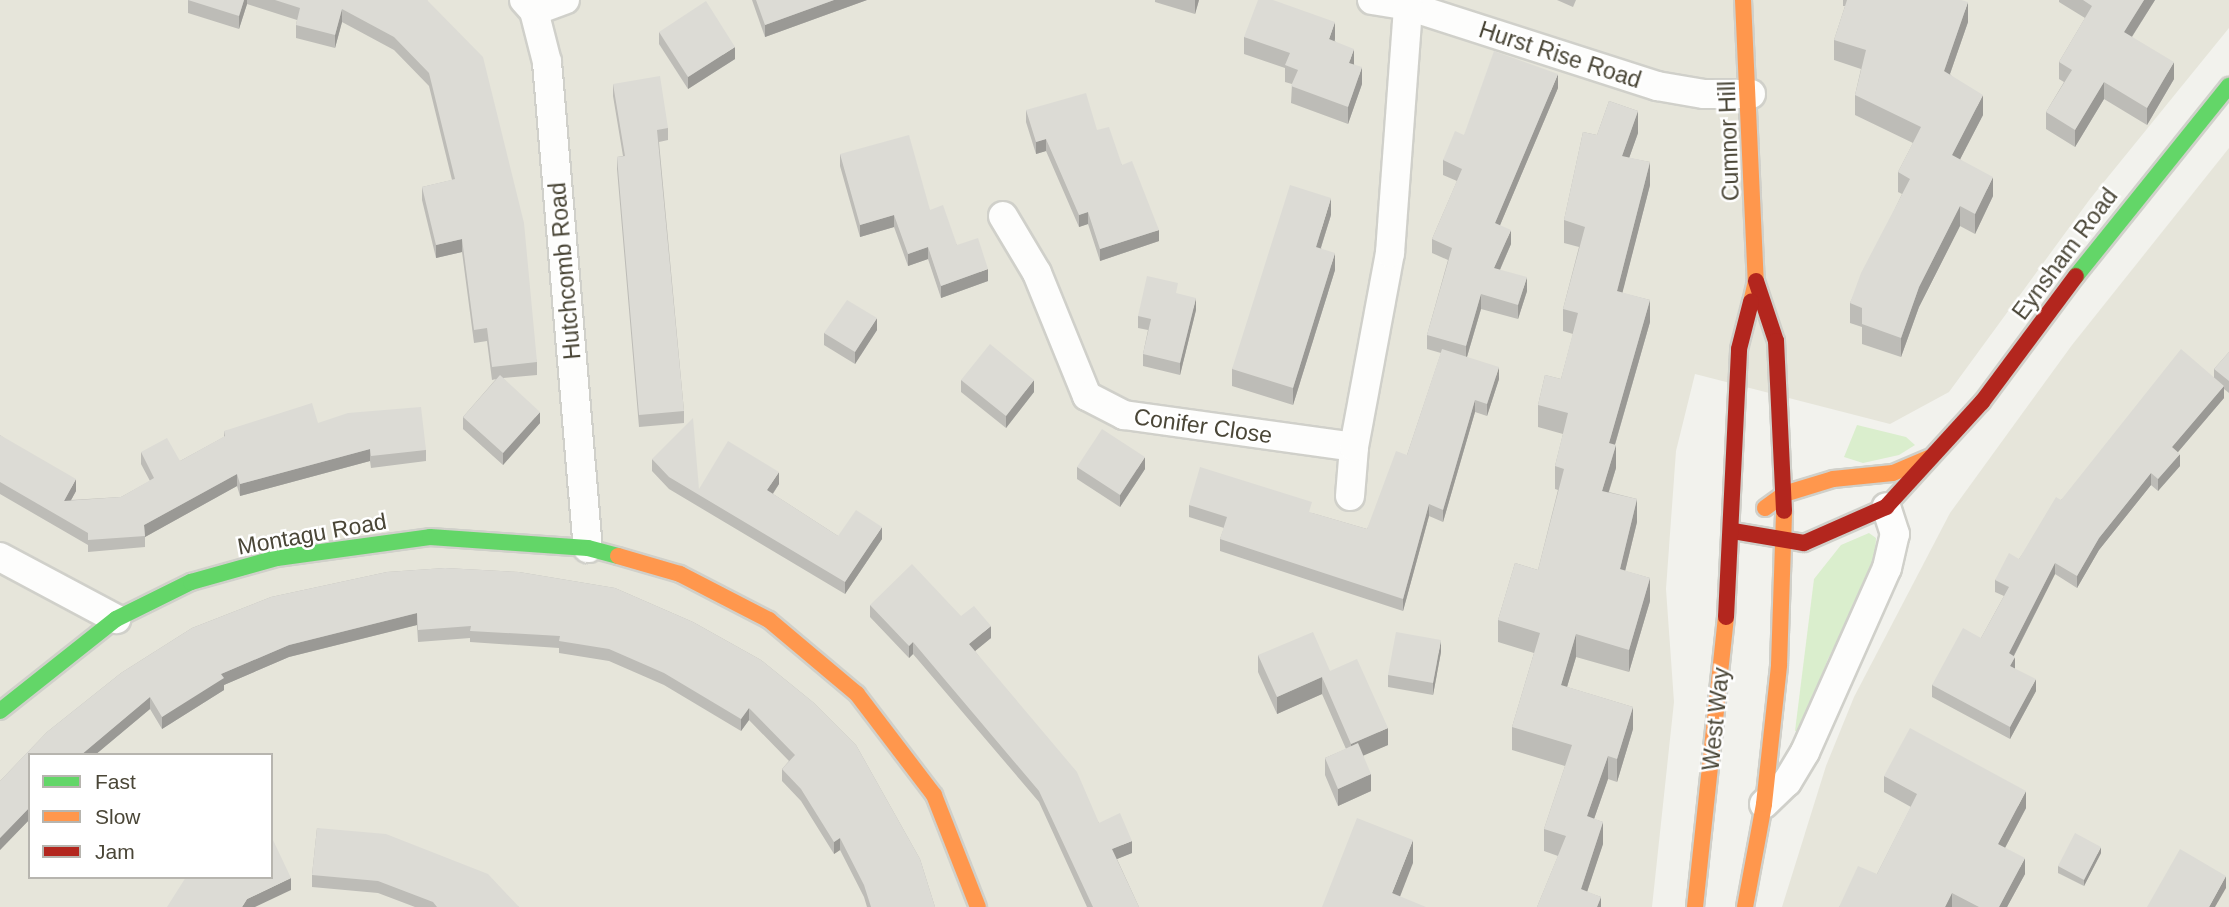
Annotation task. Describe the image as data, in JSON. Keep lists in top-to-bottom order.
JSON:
{
  "streets": {
    "street": [
      "Hurst Rise Road",
      "Cumnor Hill",
      "Eynsham Road",
      "Hutchcomb Road",
      "Conifer Close",
      "Montagu Road",
      "West Way"
    ]
  },
  "crossings": [
    ["Hurst Rise Road", "Cumnor Hill"],
    ["Cumnor Hill", "Eynsham Road"],
    ["Cumnor Hill", "West Way"],
    ["Eynsham Road", "West Way"],
    ["Hutchcomb Road", "Montagu Road"]
  ],
  "legend": ["Fast", "Slow", "Jam"]
}
